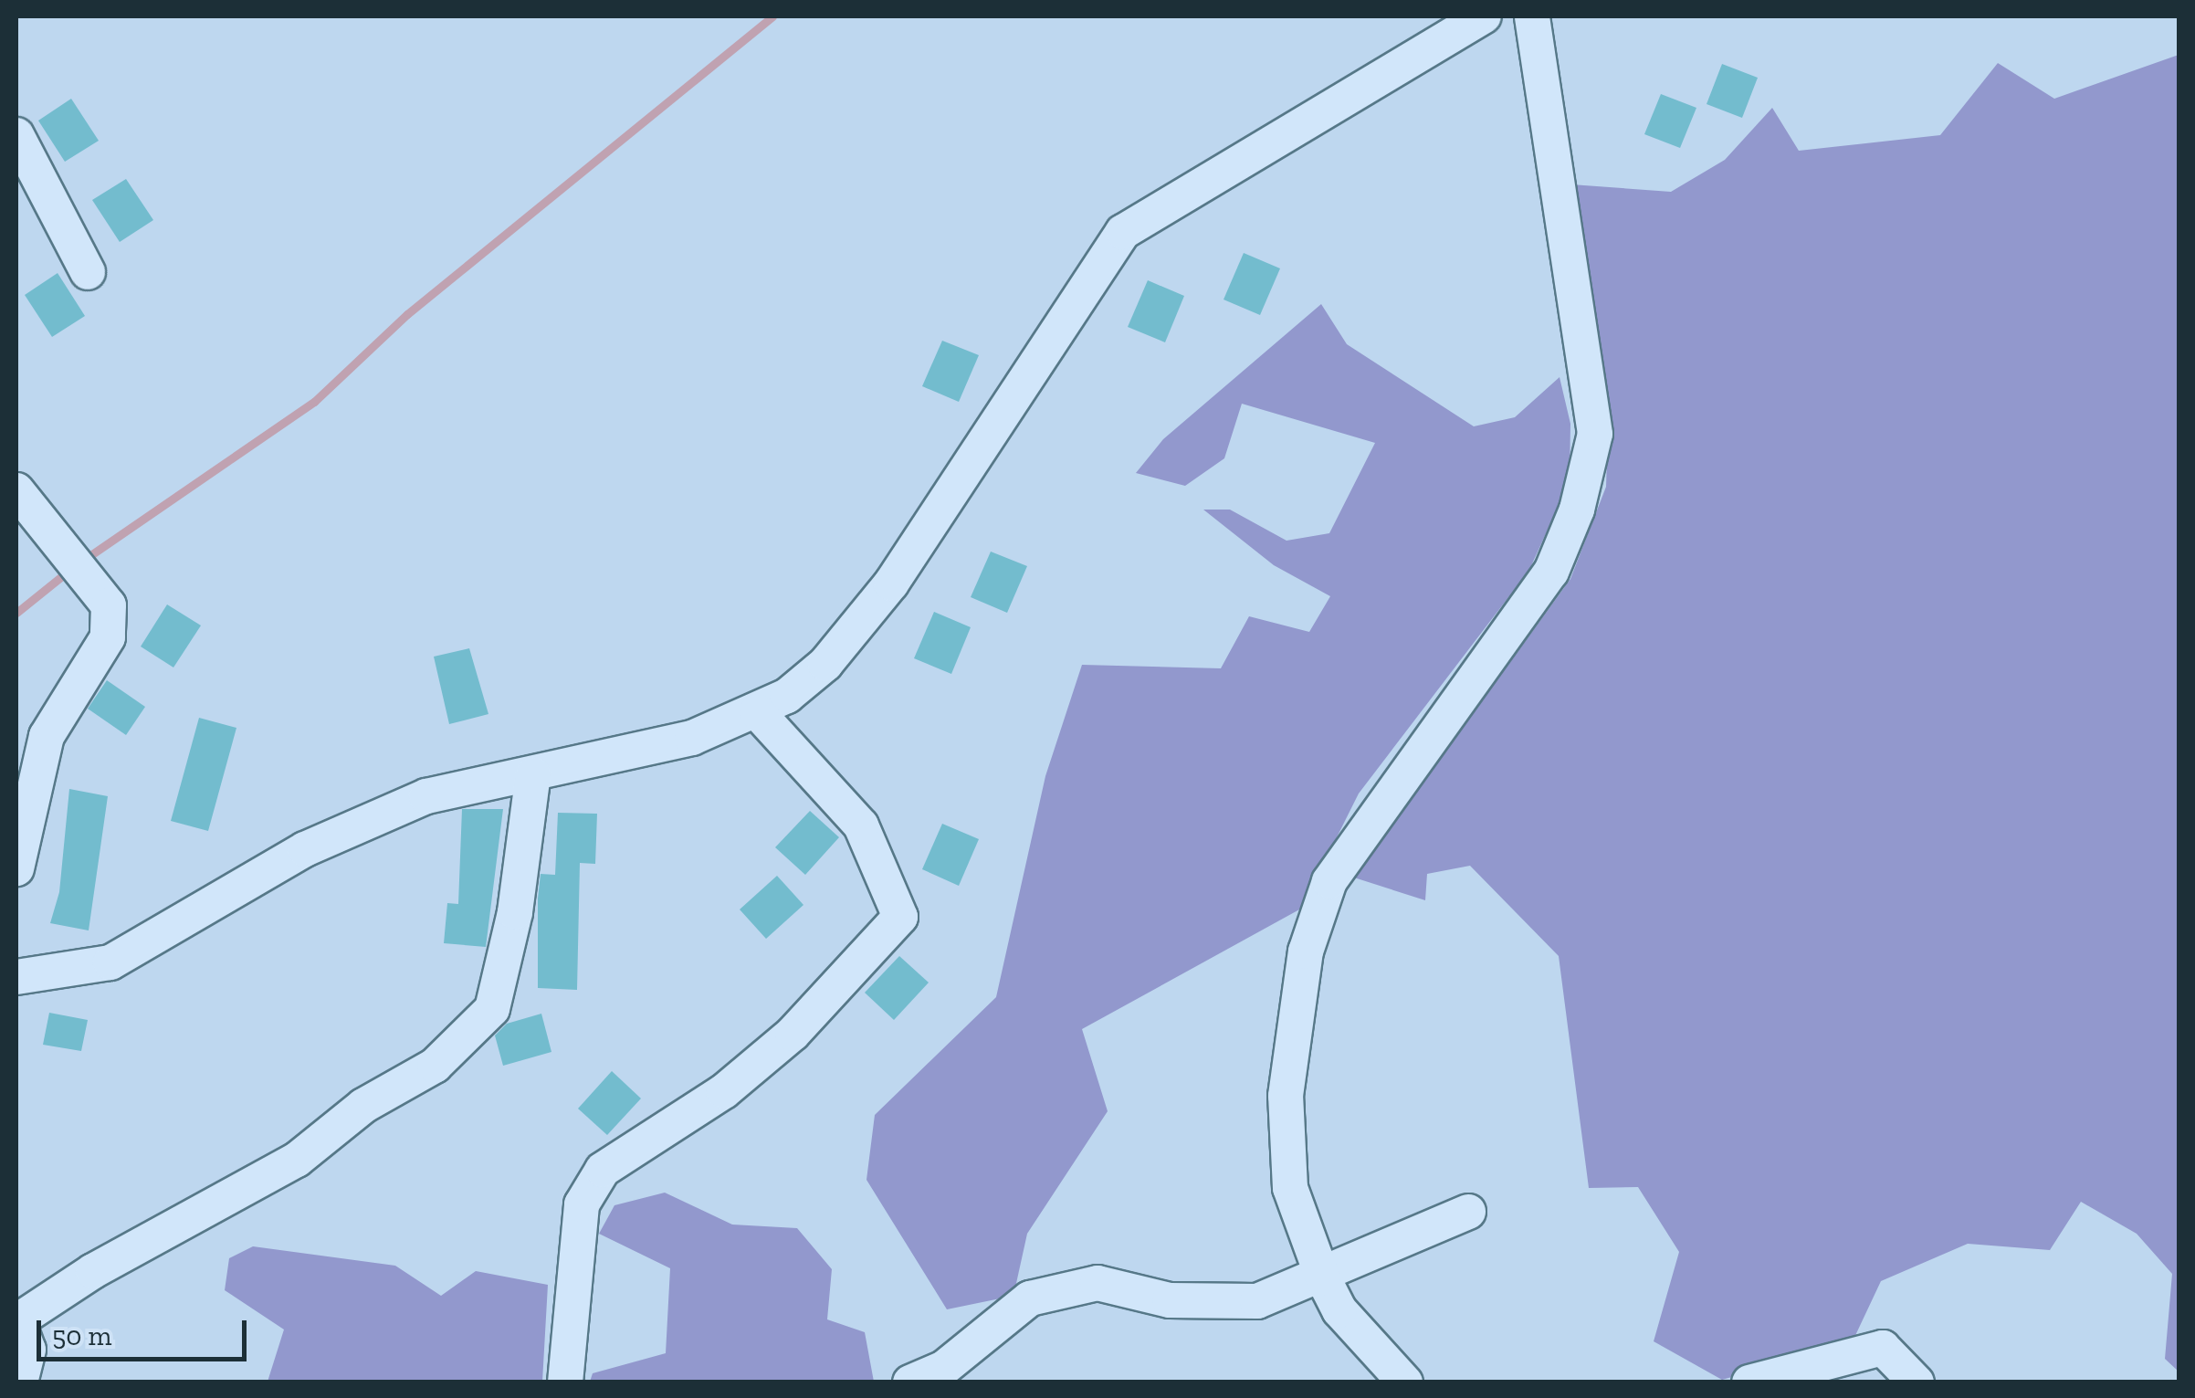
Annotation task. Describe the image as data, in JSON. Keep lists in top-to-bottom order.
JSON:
{
  "scale_bar": "50 m"
}
